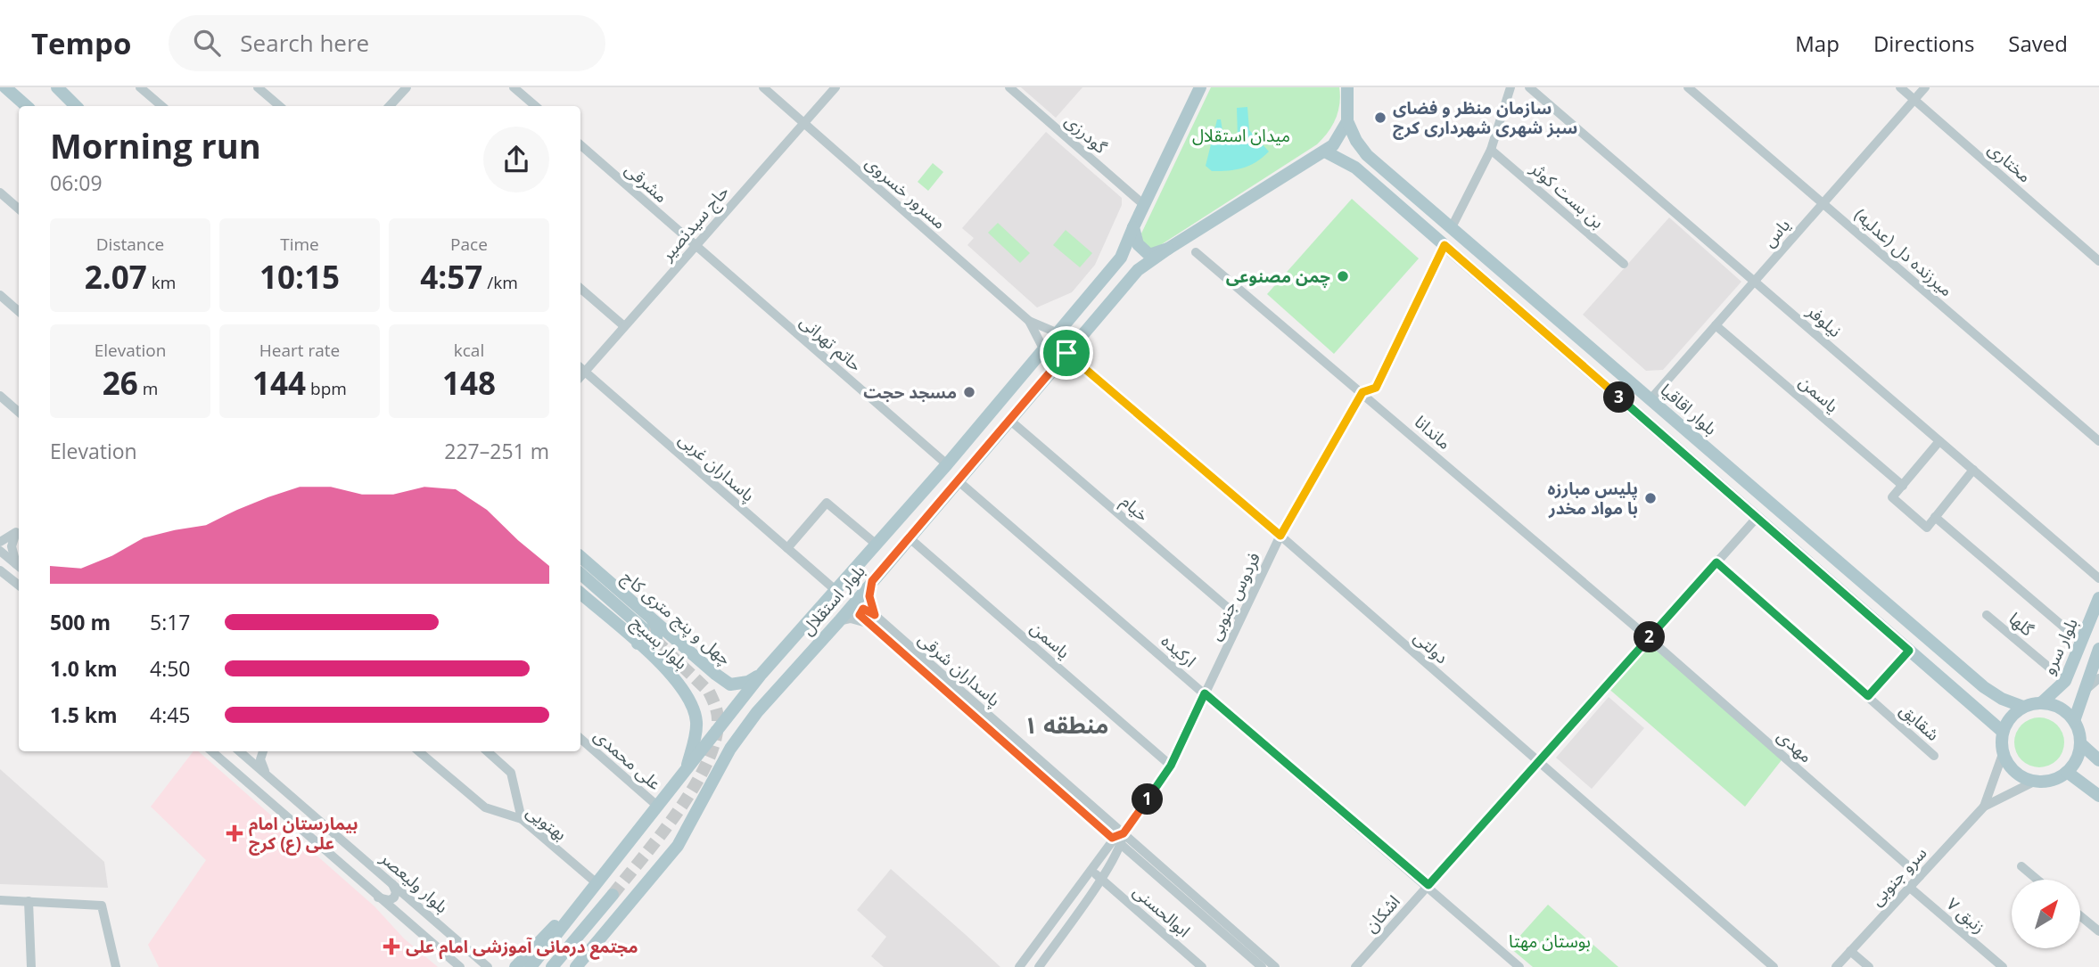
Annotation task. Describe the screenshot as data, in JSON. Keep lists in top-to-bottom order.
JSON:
{
  "streets": {
    "main road": [
      "بلوار اقاقیا",
      "بلوار استقلال",
      "چهل و پنج متری کاج",
      "بلوار بسیج",
      "بلوار سرو"
    ],
    "street": [
      "گودرزی",
      "مختاری",
      "مشرقی",
      "مسرور خسروی",
      "بن بست کوثر",
      "حاج سیدنصیر",
      "یاس",
      "میرزنده دل (عدلیه)",
      "نیلوفر",
      "حاتم تهرانی",
      "یاسمن",
      "ماندانا",
      "پاسداران غربی",
      "خیام",
      "فردوس جنوبی",
      "گلها",
      "دولتی",
      "ارکیده",
      "پاسداران شرقی",
      "شقایق",
      "مهدی",
      "علی محمدی",
      "بهتویی",
      "سرو جنوبی",
      "بلوار ولیعصر",
      "ابوالحسنی",
      "اشکان",
      "زنبق ۷"
    ]
  },
  "crossings": [
    ["مختاری", "یاس"],
    ["مشرقی", "حاج سیدنصیر"],
    ["مشرقی", "حاتم تهرانی"],
    ["مسرور خسروی", "حاج سیدنصیر"],
    ["حاج سیدنصیر", "حاتم تهرانی"],
    ["یاس", "میرزنده دل (عدلیه)"],
    ["یاس", "نیلوفر"],
    ["یاس", "یاسمن"],
    ["یاس", "بلوار اقاقیا"],
    ["حاتم تهرانی", "بلوار استقلال"],
    ["یاسمن", "فردوس جنوبی"],
    ["یاسمن", "بلوار استقلال"],
    ["بلوار اقاقیا", "بلوار سرو"],
    ["بلوار اقاقیا", "سرو جنوبی"],
    ["ماندانا", "فردوس جنوبی"],
    ["ماندانا", "مهدی"],
    ["ماندانا", "اشکان"],
    ["پاسداران غربی", "بلوار استقلال"],
    ["خیام", "فردوس جنوبی"],
    ["خیام", "بلوار استقلال"],
    ["فردوس جنوبی", "دولتی"],
    ["فردوس جنوبی", "ارکیده"],
    ["فردوس جنوبی", "پاسداران شرقی"],
    ["فردوس جنوبی", "ابوالحسنی"],
    ["بلوار استقلال", "چهل و پنج متری کاج"],
    ["بلوار استقلال", "بلوار بسیج"],
    ["بلوار استقلال", "دولتی"],
    ["بلوار استقلال", "ارکیده"],
    ["بلوار استقلال", "علی محمدی"],
    ["بلوار استقلال", "بهتویی"],
    ["گلها", "بلوار سرو"],
    ["بلوار سرو", "سرو جنوبی"],
    ["دولتی", "اشکان"],
    ["ارکیده", "اشکان"],
    ["شقایق", "اشکان"],
    ["مهدی", "سرو جنوبی"],
    ["مهدی", "اشکان"],
    ["سرو جنوبی", "زنبق ۷"]
  ],
  "districts": ["منطقه ۱"],
  "parks": ["میدان استقلال", "بوستان مهتا"],
  "places": {
    "other": [
      "سازمان منظر و فضای سبز شهری شهرداری کرج",
      "چمن مصنوعی",
      "مسجد حجت",
      "پلیس مبارزه با مواد مخدر"
    ],
    "health": ["بیمارستان امام علی (ع) کرج", "مجتمع درمانی آموزشی امام علی"]
  },
  "north": "top right",
  "page": {
    "header": "Tempo",
    "search": "Search here",
    "nav": ["Map", "Directions", "Saved"],
    "heading": ["Morning run", "06:09"],
    "stats": [
      ["Distance", "2.07 km"],
      ["Time", "10:15"],
      ["Pace", "4:57 /km"],
      ["Elevation", "26 m"],
      ["Heart rate", "144 bpm"],
      ["kcal", "148"]
    ],
    "pins": ["3", "2", "1"],
    "chart": ["Elevation", "227–251 m"],
    "list": [
      {
        "name": "500 m",
        "note": "5:17"
      },
      {
        "name": "1.0 km",
        "note": "4:50"
      },
      {
        "name": "1.5 km",
        "note": "4:45"
      }
    ]
  }
}
